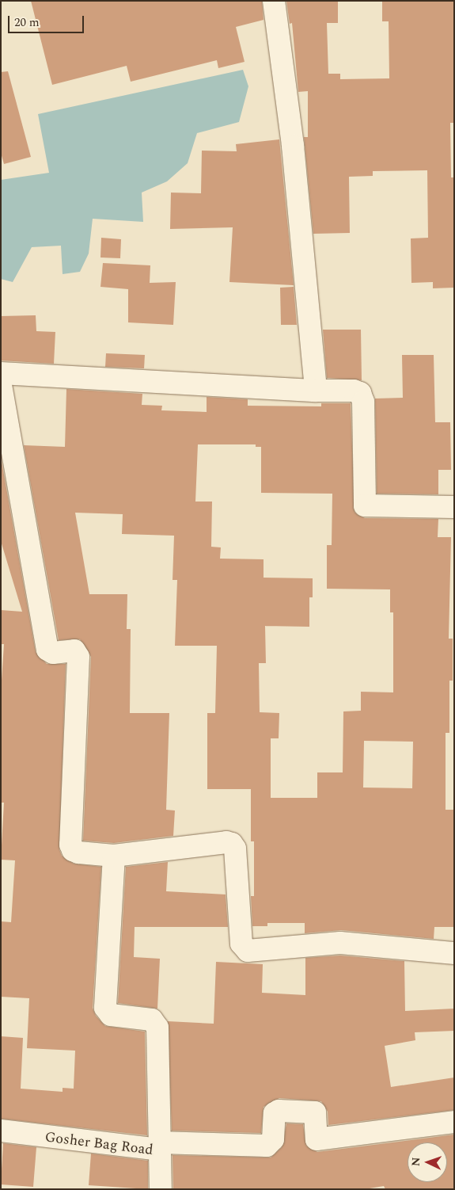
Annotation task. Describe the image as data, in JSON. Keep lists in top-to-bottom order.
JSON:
{
  "streets": {
    "street": ["Gosher Bag Road"]
  },
  "scale_bar": "20 m",
  "north": "left"
}
